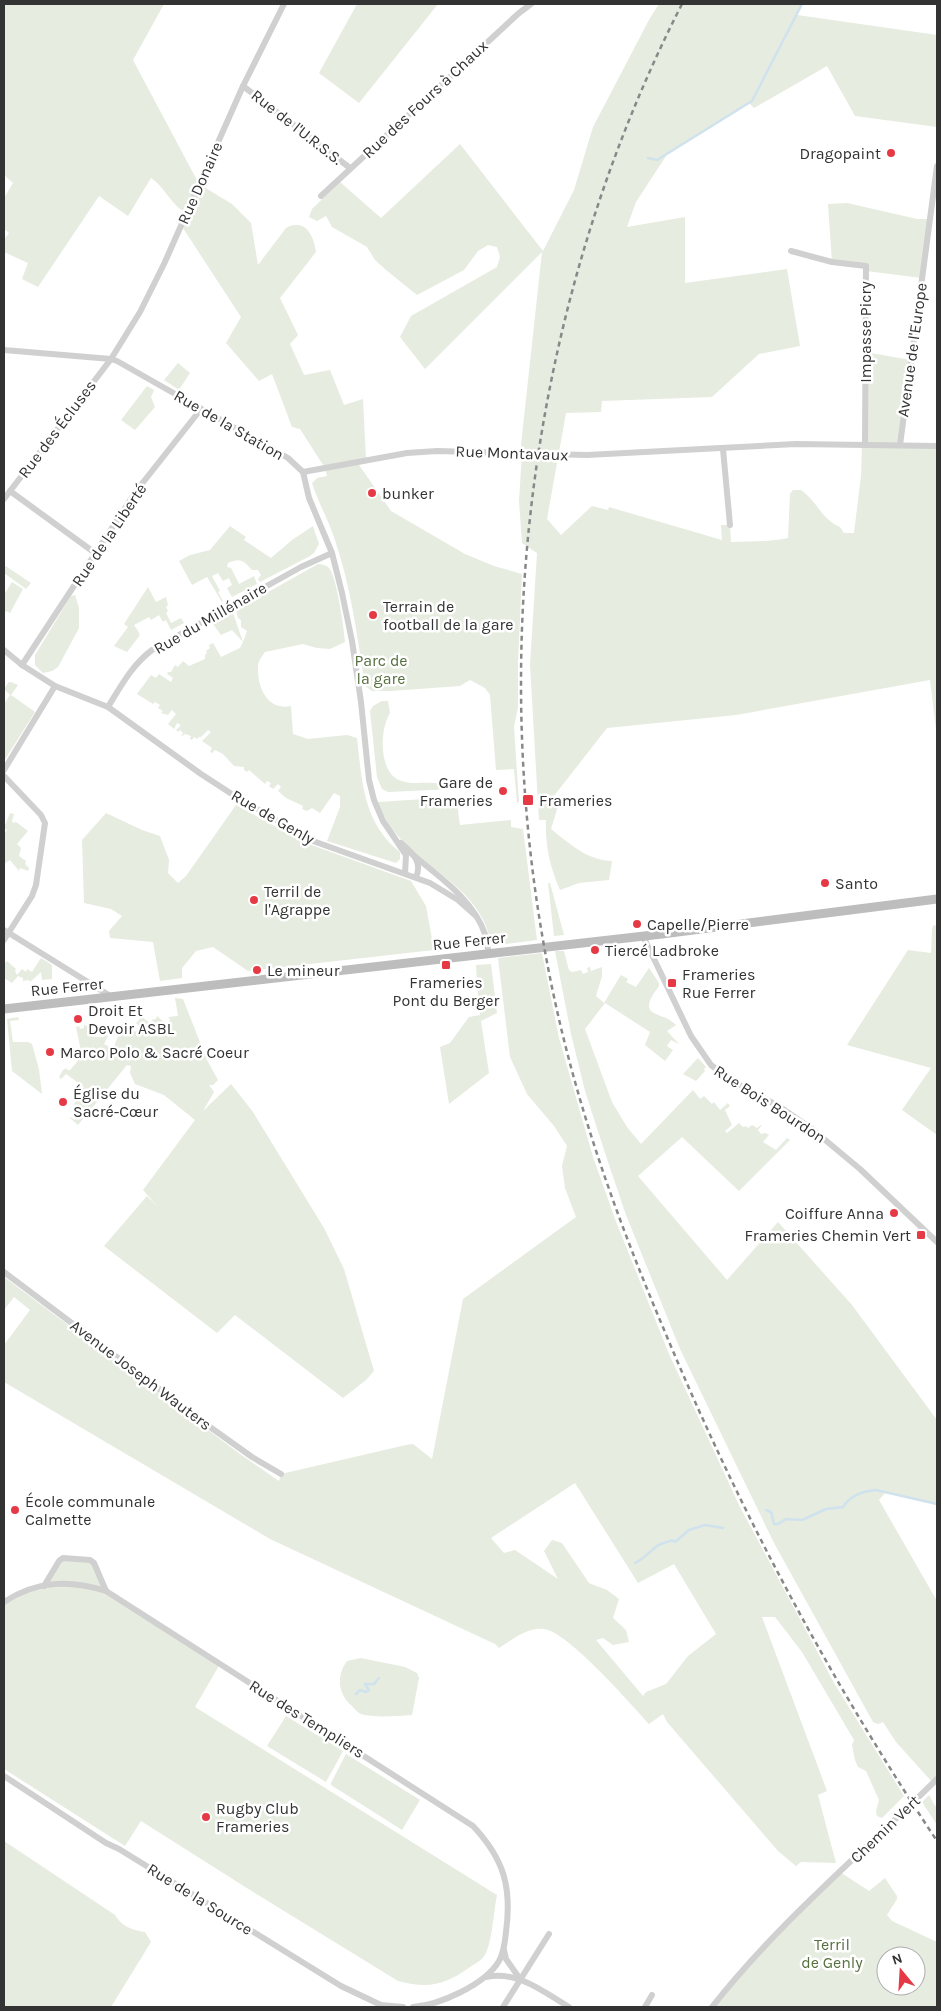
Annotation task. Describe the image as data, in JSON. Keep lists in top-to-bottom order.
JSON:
{
  "streets": {
    "main road": ["Rue Ferrer"],
    "street": [
      "Rue des Fours à Chaux",
      "Rue de l'U.R.S.S.",
      "Rue Donaire",
      "Impasse Picry",
      "Avenue de l'Europe",
      "Rue de la Station",
      "Rue des Écluses",
      "Rue Montavaux",
      "Rue de la Liberté",
      "Rue du Millénaire",
      "Rue de Genly",
      "Rue Bois Bourdon",
      "Avenue Joseph Wauters",
      "Rue des Templiers",
      "Chemin Vert",
      "Rue de la Source"
    ]
  },
  "crossings": [
    ["Rue des Fours à Chaux", "Rue de l'U.R.S.S."],
    ["Rue de l'U.R.S.S.", "Rue Donaire"],
    ["Rue Donaire", "Rue de la Station"],
    ["Rue Donaire", "Rue des Écluses"],
    ["Impasse Picry", "Rue Montavaux"],
    ["Avenue de l'Europe", "Rue Montavaux"],
    ["Rue de la Station", "Rue des Écluses"],
    ["Rue de la Station", "Rue Montavaux"],
    ["Rue de la Station", "Rue de la Liberté"],
    ["Rue de la Liberté", "Rue de Genly"],
    ["Rue du Millénaire", "Rue de Genly"],
    ["Rue Ferrer", "Rue Bois Bourdon"]
  ],
  "parks": ["Parc de la gare", "Terril de Genly"],
  "places": {
    "other": [
      "Dragopaint",
      "bunker",
      "Terrain de football de la gare",
      "Gare de Frameries",
      "Santo",
      "Terril de l'Agrappe",
      "Capelle/Pierre",
      "Tiercé Ladbroke",
      "Le mineur",
      "Droit Et Devoir ASBL",
      "Marco Polo & Sacré Coeur",
      "Église du Sacré-Cœur",
      "Coiffure Anna",
      "École communale Calmette",
      "Rugby Club Frameries"
    ],
    "transit": [
      "Frameries",
      "Frameries Pont du Berger",
      "Frameries Rue Ferrer",
      "Frameries Chemin Vert"
    ]
  },
  "north": "top"
}
